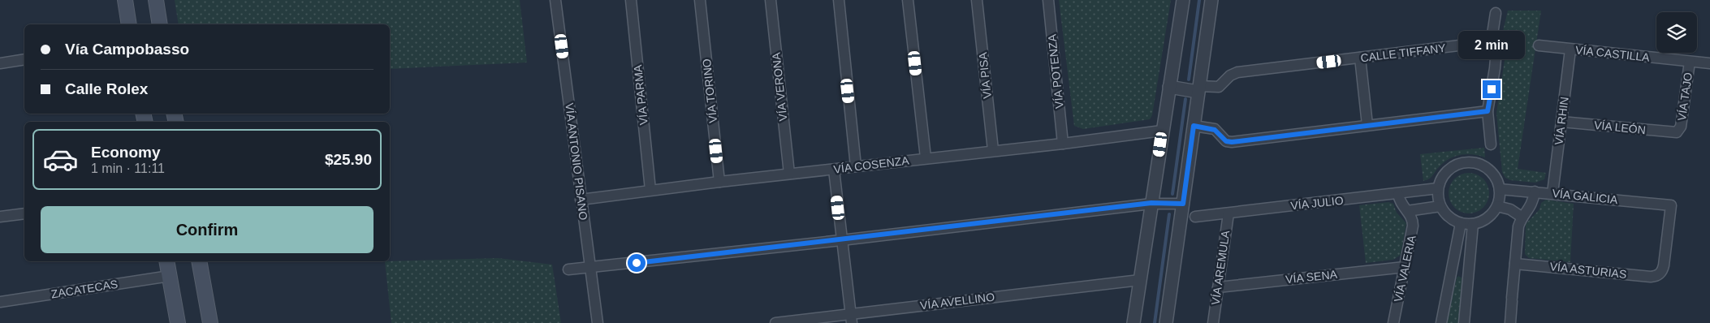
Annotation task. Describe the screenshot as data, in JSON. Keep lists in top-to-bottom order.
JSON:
{
  "streets": {
    "street": [
      "CALLE TIFFANY",
      "VÍA CASTILLA",
      "VÍA POTENZA",
      "VÍA PISA",
      "VÍA VERONA",
      "VÍA TORINO",
      "VÍA PARMA",
      "VÍA TAJO",
      "VÍA RHIN",
      "VÍA LEÓN",
      "VÍA ANTONIO PISANO",
      "VÍA COSENZA",
      "VÍA GALICIA",
      "VÍA JULIO",
      "VÍA AREMULA",
      "VÍA VALERIA",
      "VÍA ASTURIAS",
      "VÍA SENA",
      "ZACATECAS",
      "VÍA AVELLINO"
    ]
  },
  "crossings": [
    ["VÍA CASTILLA", "VÍA TAJO"],
    ["VÍA CASTILLA", "VÍA RHIN"],
    ["VÍA POTENZA", "VÍA COSENZA"],
    ["VÍA PISA", "VÍA COSENZA"],
    ["VÍA VERONA", "VÍA COSENZA"],
    ["VÍA TORINO", "VÍA COSENZA"],
    ["VÍA PARMA", "VÍA COSENZA"],
    ["VÍA TAJO", "VÍA LEÓN"],
    ["VÍA RHIN", "VÍA LEÓN"],
    ["VÍA RHIN", "VÍA GALICIA"],
    ["VÍA ANTONIO PISANO", "VÍA COSENZA"],
    ["VÍA GALICIA", "VÍA JULIO"],
    ["VÍA GALICIA", "VÍA ASTURIAS"],
    ["VÍA JULIO", "VÍA AREMULA"],
    ["VÍA JULIO", "VÍA VALERIA"],
    ["VÍA AREMULA", "VÍA SENA"],
    ["VÍA VALERIA", "VÍA SENA"]
  ],
  "page": {
    "banner": ["Vía Campobasso", "Calle Rolex"],
    "bubble": "2 min",
    "list": [
      {
        "name": "Economy",
        "note": "1 min · 11:11",
        "value": "$25.90"
      }
    ],
    "buttons": "Confirm"
  }
}
